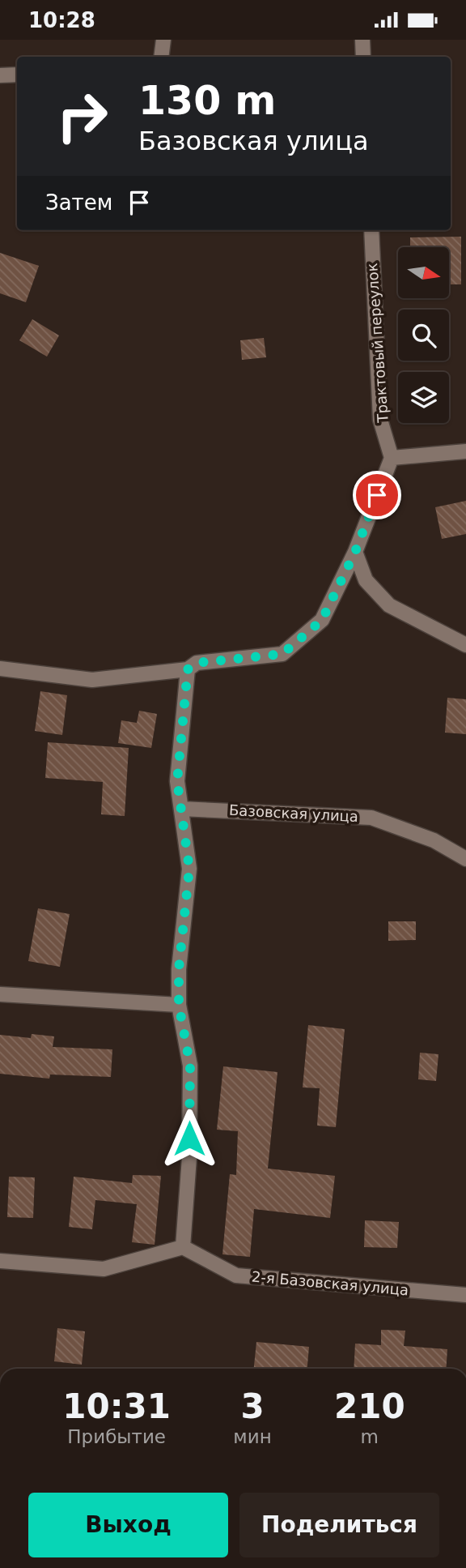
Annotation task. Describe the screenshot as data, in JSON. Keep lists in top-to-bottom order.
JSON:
{
  "streets": {
    "street": ["Трактовый переулок", "Базовская улица", "2-я Базовская улица"]
  },
  "north": "right",
  "page": {
    "status": "10:28",
    "turn": ["130 m", "Базовская улица"],
    "then": "Затем",
    "eta": [
      "10:31",
      "Прибытие",
      "3",
      "мин",
      "210",
      "m"
    ],
    "buttons": ["Выход", "Поделиться"]
  }
}
